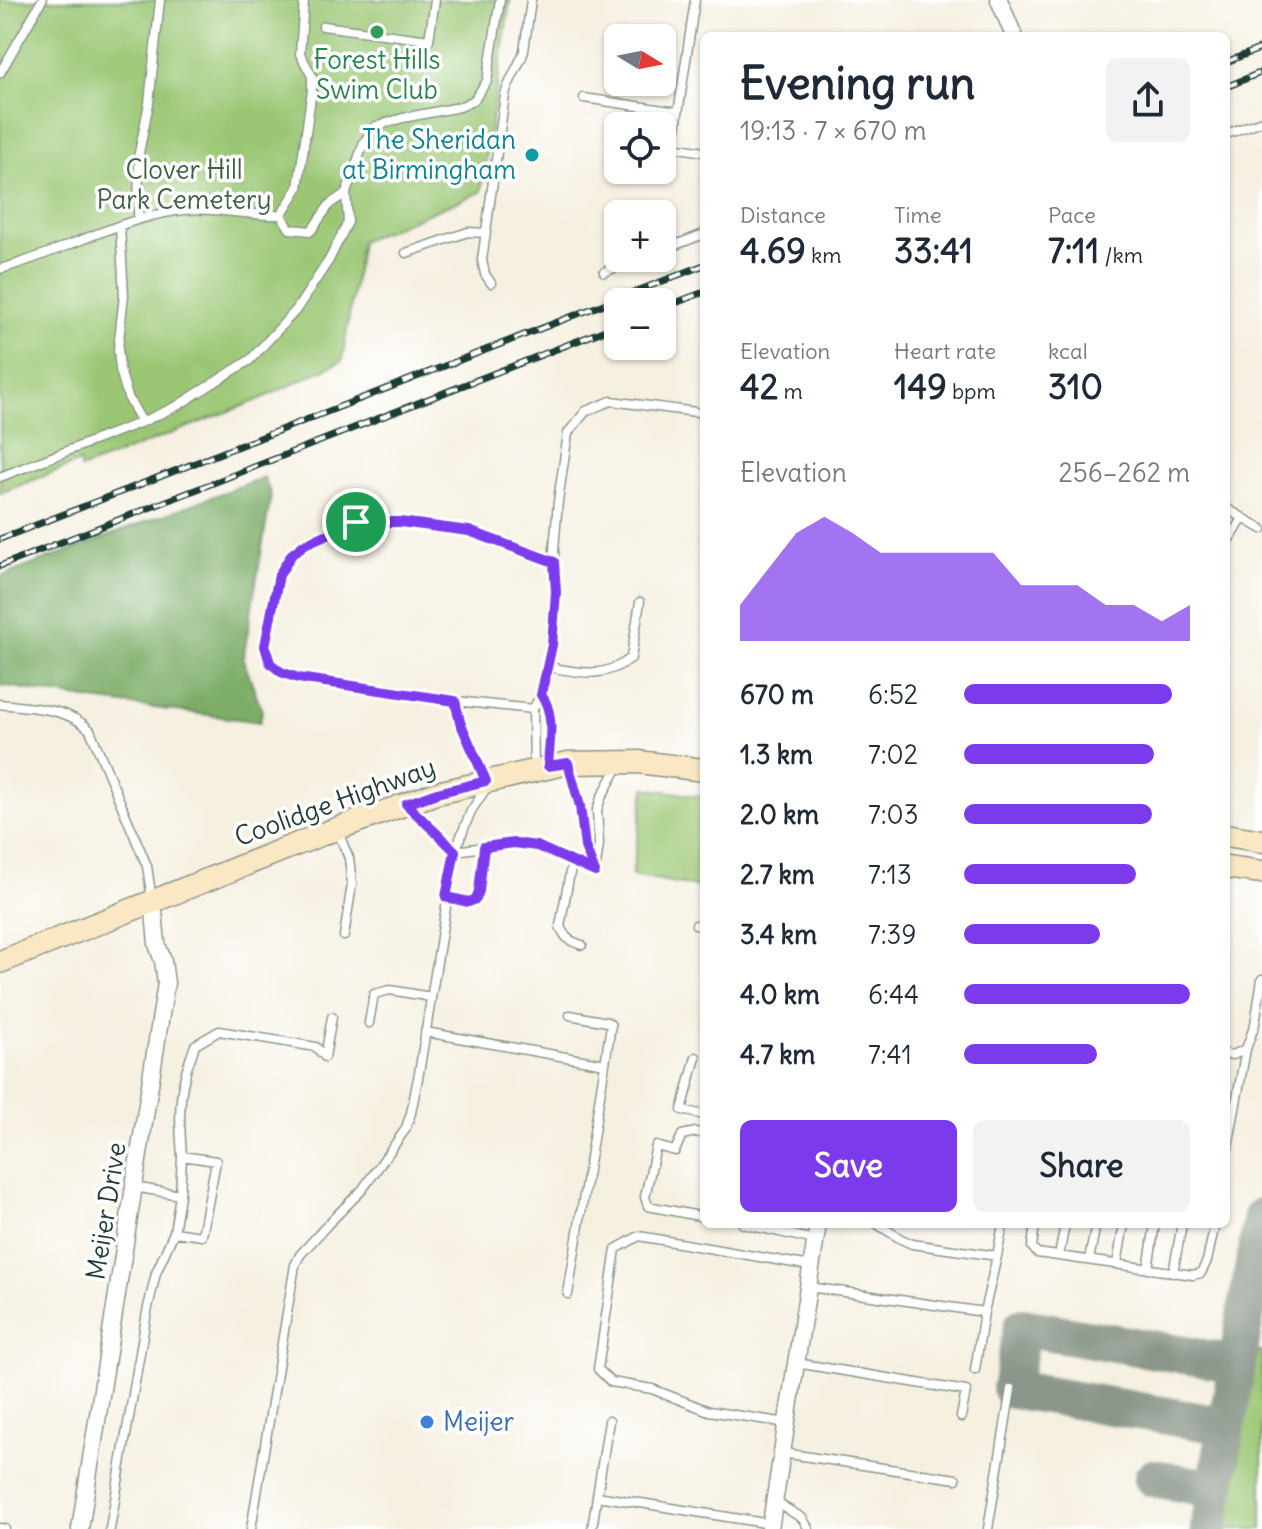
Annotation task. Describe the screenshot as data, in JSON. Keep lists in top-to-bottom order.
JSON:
{
  "streets": {
    "main road": ["Coolidge Highway"],
    "street": ["Meijer Drive"]
  },
  "crossings": [
    ["Coolidge Highway", "Meijer Drive"]
  ],
  "parks": ["Clover Hill Park Cemetery"],
  "places": ["Forest Hills Swim Club", "The Sheridan at Birmingham", "Meijer"],
  "north": "right",
  "page": {
    "map_buttons": ["+", "−"],
    "heading": ["Evening run", "19:13 · 7 × 670 m"],
    "stats": [
      ["Distance", "4.69 km"],
      ["Time", "33:41"],
      ["Pace", "7:11 /km"],
      ["Elevation", "42 m"],
      ["Heart rate", "149 bpm"],
      ["kcal", "310"]
    ],
    "chart": ["Elevation", "256–262 m"],
    "list": [
      {
        "name": "670 m",
        "note": "6:52"
      },
      {
        "name": "1.3 km",
        "note": "7:02"
      },
      {
        "name": "2.0 km",
        "note": "7:03"
      },
      {
        "name": "2.7 km",
        "note": "7:13"
      },
      {
        "name": "3.4 km",
        "note": "7:39"
      },
      {
        "name": "4.0 km",
        "note": "6:44"
      },
      {
        "name": "4.7 km",
        "note": "7:41"
      }
    ],
    "buttons": ["Save", "Share"]
  }
}
